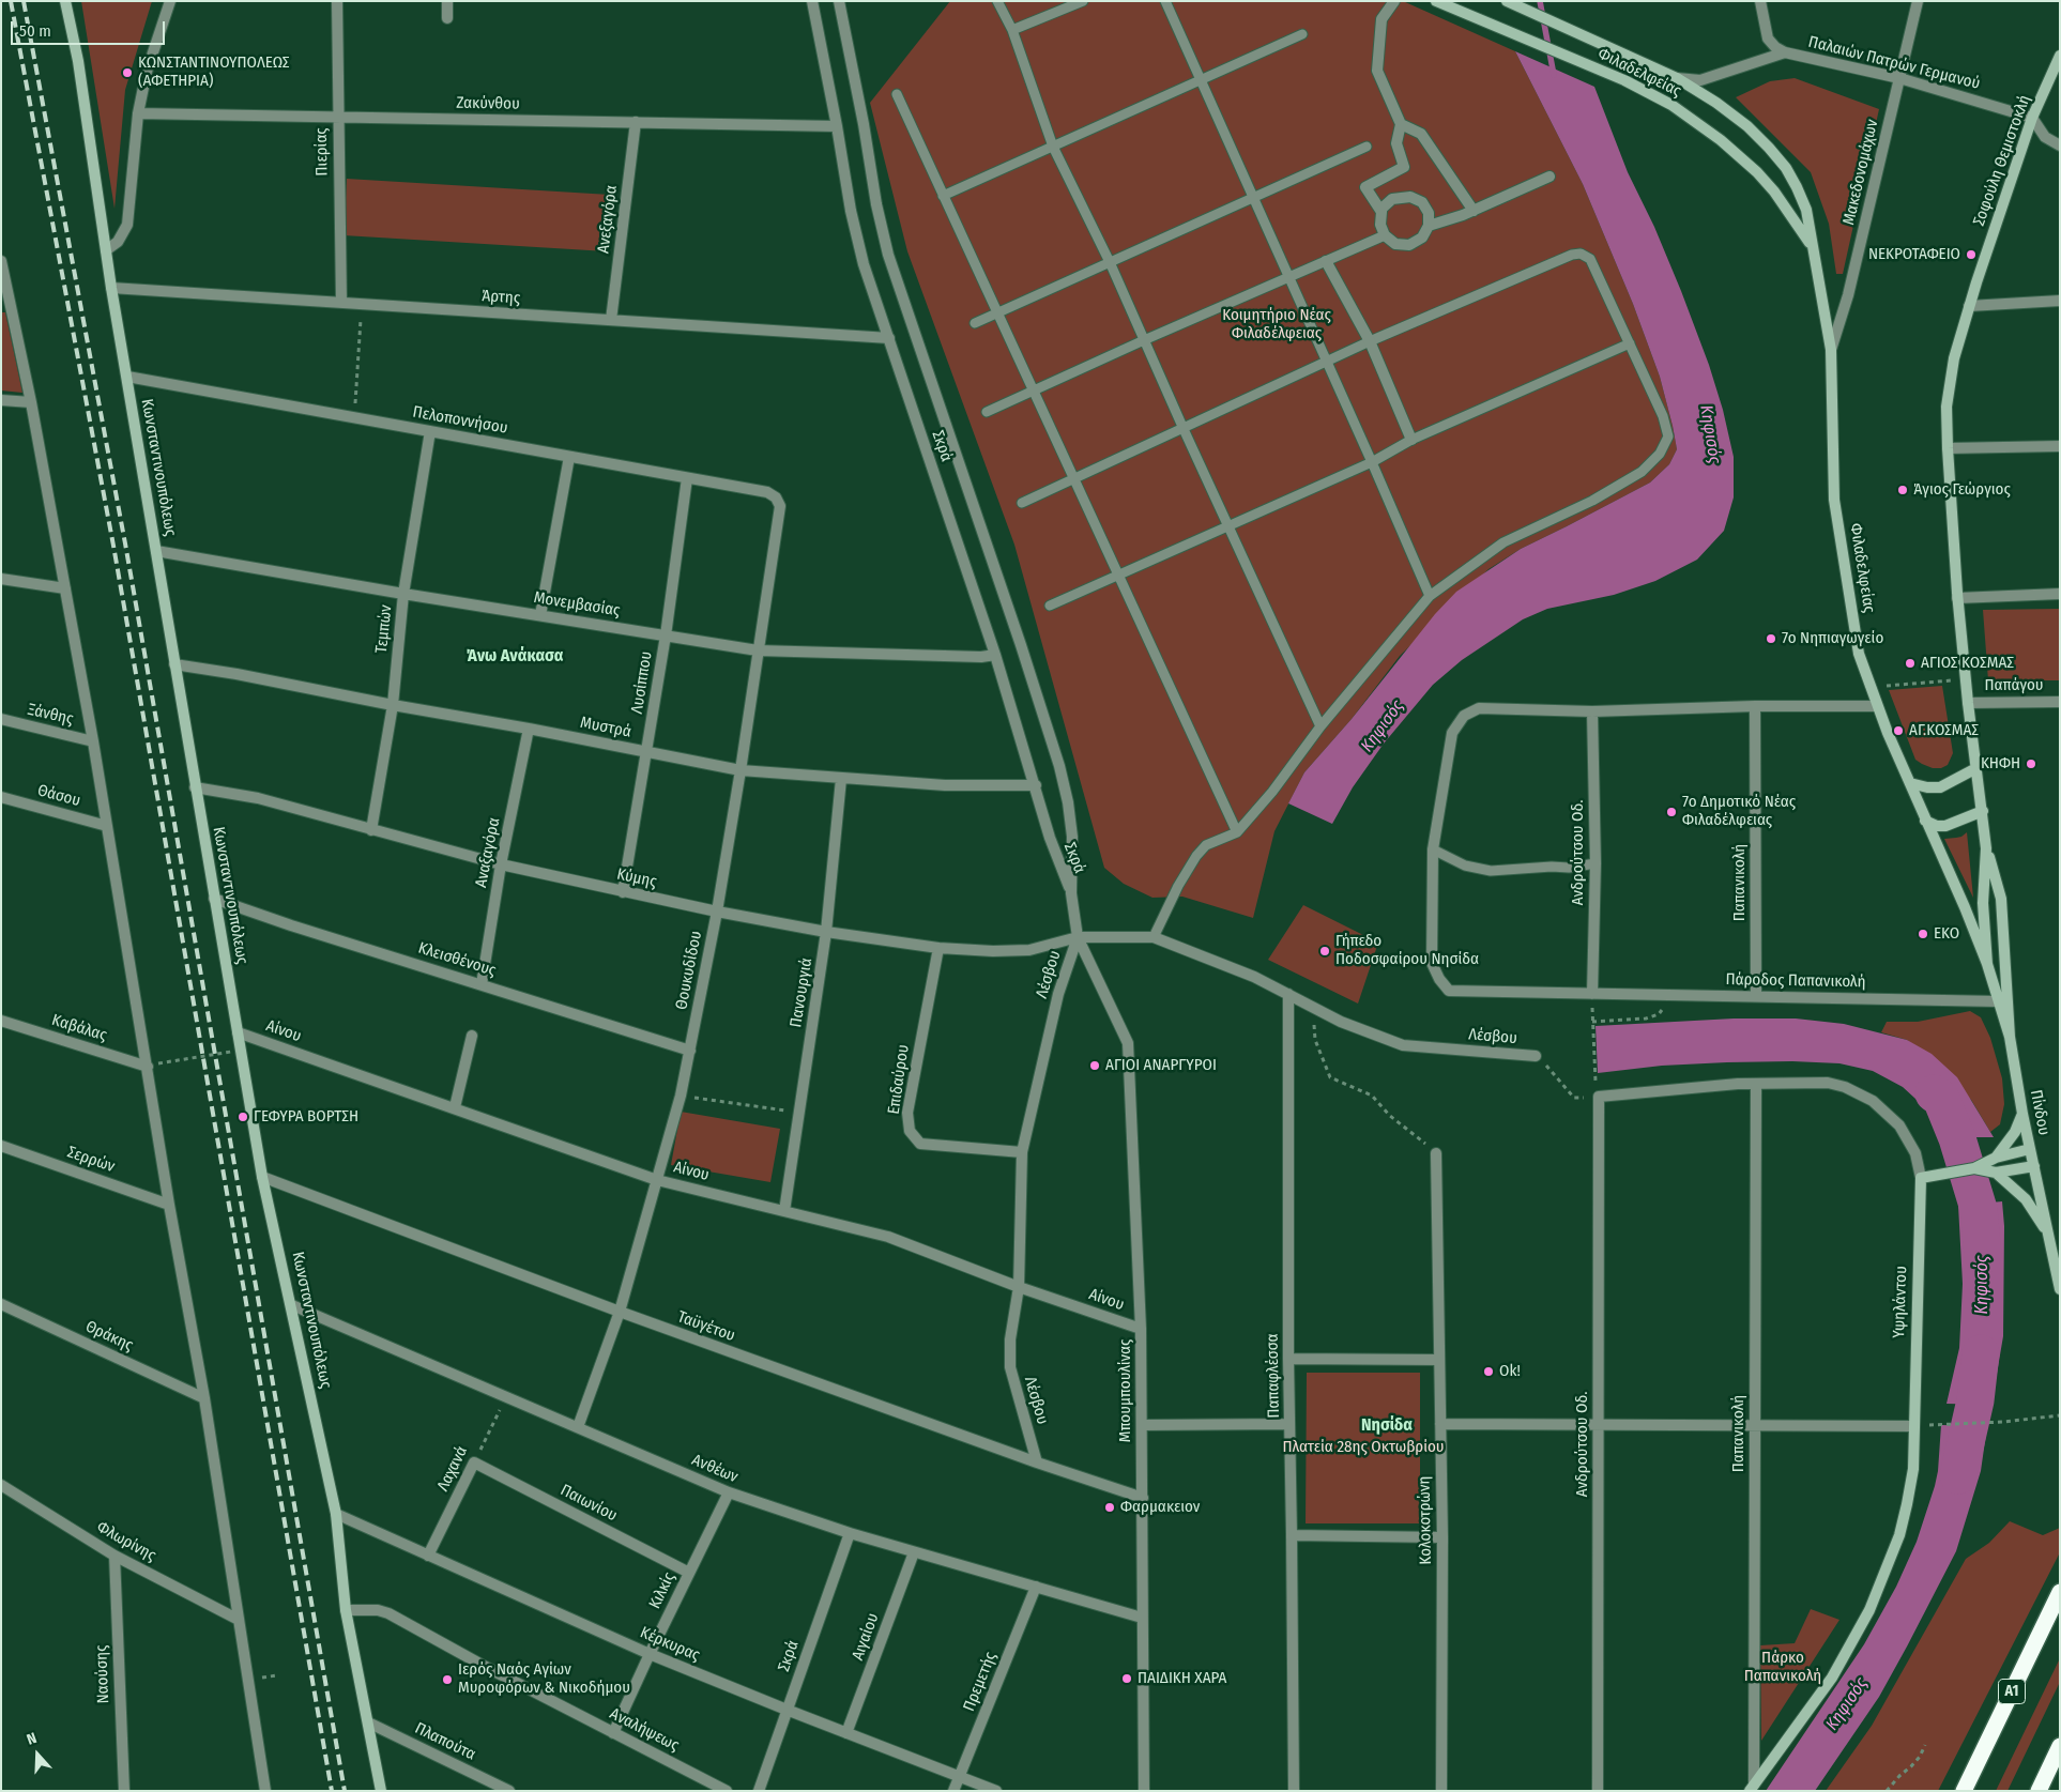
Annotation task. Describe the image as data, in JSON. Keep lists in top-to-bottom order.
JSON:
{
  "streets": {
    "highway": ["Α1"],
    "main road": [
      "Φιλαδελφείας",
      "Σοφούλη Θεμιστοκλή",
      "Κωνσταντινουπόλεως",
      "Πίνδου",
      "Υψηλάντου"
    ],
    "street": [
      "Παλαιών Πατρών Γερμανού",
      "Ζακύνθου",
      "Πιερίας",
      "Μακεδονομάχων",
      "Ανεξαγόρα",
      "Άρτης",
      "Πελοποννήσου",
      "Σκρά",
      "Μονεμβασίας",
      "Τεμπών",
      "Λυσίππου",
      "Παπάγου",
      "Ξάνθης",
      "Μυστρά",
      "Θάσου",
      "Αναξαγόρα",
      "Ανδρούτσου Οδ.",
      "Κύμης",
      "Παπανικολή",
      "Κλεισθένους",
      "Θουκυδίδου",
      "Λέσβου",
      "Πάροδος Παπανικολή",
      "Πανουργιά",
      "Καβάλας",
      "Αίνου",
      "Επιδαύρου",
      "Σερρών",
      "Ταϋγέτου",
      "Θράκης",
      "Παπαφλέσσα",
      "Μπουμπουλίνας",
      "Λαχανά",
      "Ανθέων",
      "Παιωνίου",
      "Κολοκοτρώνη",
      "Φλωρίνης",
      "Κιλκίς",
      "Αιγαίου",
      "Κέρκυρας",
      "Ναούσης",
      "Πρεμετής",
      "Αναλήψεως",
      "Πλαπούτα"
    ]
  },
  "crossings": [
    ["Παλαιών Πατρών Γερμανού", "Φιλαδελφείας"],
    ["Παλαιών Πατρών Γερμανού", "Σοφούλη Θεμιστοκλή"],
    ["Παλαιών Πατρών Γερμανού", "Μακεδονομάχων"],
    ["Φιλαδελφείας", "Σοφούλη Θεμιστοκλή"],
    ["Φιλαδελφείας", "Μακεδονομάχων"],
    ["Ζακύνθου", "Πιερίας"],
    ["Ζακύνθου", "Ανεξαγόρα"],
    ["Ζακύνθου", "Σκρά"],
    ["Πιερίας", "Άρτης"],
    ["Σοφούλη Θεμιστοκλή", "Παπάγου"],
    ["Σοφούλη Θεμιστοκλή", "Πάροδος Παπανικολή"],
    ["Σοφούλη Θεμιστοκλή", "Πίνδου"],
    ["Ανεξαγόρα", "Άρτης"],
    ["Άρτης", "Σκρά"],
    ["Άρτης", "Κωνσταντινουπόλεως"],
    ["Πελοποννήσου", "Κωνσταντινουπόλεως"],
    ["Πελοποννήσου", "Τεμπών"],
    ["Πελοποννήσου", "Λυσίππου"],
    ["Πελοποννήσου", "Θουκυδίδου"],
    ["Σκρά", "Μονεμβασίας"],
    ["Σκρά", "Μυστρά"],
    ["Σκρά", "Κύμης"],
    ["Σκρά", "Λέσβου"],
    ["Σκρά", "Μπουμπουλίνας"],
    ["Σκρά", "Ανθέων"],
    ["Σκρά", "Κέρκυρας"],
    ["Κωνσταντινουπόλεως", "Μονεμβασίας"],
    ["Κωνσταντινουπόλεως", "Μυστρά"],
    ["Κωνσταντινουπόλεως", "Κύμης"],
    ["Κωνσταντινουπόλεως", "Κλεισθένους"],
    ["Κωνσταντινουπόλεως", "Αίνου"],
    ["Κωνσταντινουπόλεως", "Ταϋγέτου"],
    ["Κωνσταντινουπόλεως", "Ανθέων"],
    ["Κωνσταντινουπόλεως", "Κέρκυρας"],
    ["Κωνσταντινουπόλεως", "Αναλήψεως"],
    ["Κωνσταντινουπόλεως", "Πλαπούτα"],
    ["Μονεμβασίας", "Τεμπών"],
    ["Μονεμβασίας", "Λυσίππου"],
    ["Μονεμβασίας", "Θουκυδίδου"],
    ["Τεμπών", "Μυστρά"],
    ["Τεμπών", "Κύμης"],
    ["Λυσίππου", "Μυστρά"],
    ["Λυσίππου", "Κύμης"],
    ["Μυστρά", "Αναξαγόρα"],
    ["Μυστρά", "Θουκυδίδου"],
    ["Μυστρά", "Πανουργιά"],
    ["Αναξαγόρα", "Κύμης"],
    ["Αναξαγόρα", "Κλεισθένους"],
    ["Ανδρούτσου Οδ.", "Πάροδος Παπανικολή"],
    ["Κύμης", "Θουκυδίδου"],
    ["Κύμης", "Λέσβου"],
    ["Κύμης", "Πανουργιά"],
    ["Κύμης", "Επιδαύρου"],
    ["Κύμης", "Μπουμπουλίνας"],
    ["Παπανικολή", "Πάροδος Παπανικολή"],
    ["Παπανικολή", "Υψηλάντου"],
    ["Κλεισθένους", "Θουκυδίδου"],
    ["Θουκυδίδου", "Αίνου"],
    ["Θουκυδίδου", "Ταϋγέτου"],
    ["Θουκυδίδου", "Ανθέων"],
    ["Λέσβου", "Αίνου"],
    ["Λέσβου", "Επιδαύρου"],
    ["Λέσβου", "Ταϋγέτου"],
    ["Λέσβου", "Παπαφλέσσα"],
    ["Λέσβου", "Μπουμπουλίνας"],
    ["Πανουργιά", "Αίνου"],
    ["Αίνου", "Μπουμπουλίνας"],
    ["Ταϋγέτου", "Μπουμπουλίνας"],
    ["Μπουμπουλίνας", "Ανθέων"],
    ["Λαχανά", "Ανθέων"],
    ["Λαχανά", "Παιωνίου"],
    ["Λαχανά", "Κέρκυρας"],
    ["Ανθέων", "Κιλκίς"],
    ["Ανθέων", "Αιγαίου"],
    ["Ανθέων", "Πρεμετής"],
    ["Παιωνίου", "Κιλκίς"],
    ["Φλωρίνης", "Ναούσης"],
    ["Κιλκίς", "Κέρκυρας"],
    ["Κιλκίς", "Αναλήψεως"],
    ["Αιγαίου", "Κέρκυρας"],
    ["Κέρκυρας", "Πρεμετής"]
  ],
  "districts": ["Άνω Ανάκασα", "Νησίδα"],
  "water": ["Κηφισός"],
  "parks": ["Κοιμητήριο Νέας Φιλαδέλφειας", "Πλατεία 28ης Οκτωβρίου", "Πάρκο Παπανικολή"],
  "places": [
    "ΚΩΝΣΤΑΝΤΙΝΟΥΠΟΛΕΩΣ (ΑΦΕΤΗΡΙΑ)",
    "ΝΕΚΡΟΤΑΦΕΙΟ",
    "Άγιος Γεώργιος",
    "7ο Νηπιαγωγείο",
    "ΑΓΙΟΣ ΚΟΣΜΑΣ",
    "ΑΓ.ΚΟΣΜΑΣ",
    "ΚΗΦΗ",
    "7ο Δημοτικό Νέας Φιλαδέλφειας",
    "EKO",
    "Γήπεδο Ποδοσφαίρου Νησίδα",
    "ΑΓΙΟΙ ΑΝΑΡΓΥΡΟΙ",
    "ΓΕΦΥΡΑ ΒΟΡΤΣΗ",
    "Ok!",
    "Φαρμακειον",
    "ΠΑΙΔΙΚΗ ΧΑΡΑ",
    "Ιερός Ναός Αγίων Μυροφόρων & Νικοδήμου"
  ],
  "scale_bar": "50 m",
  "north": "top"
}
